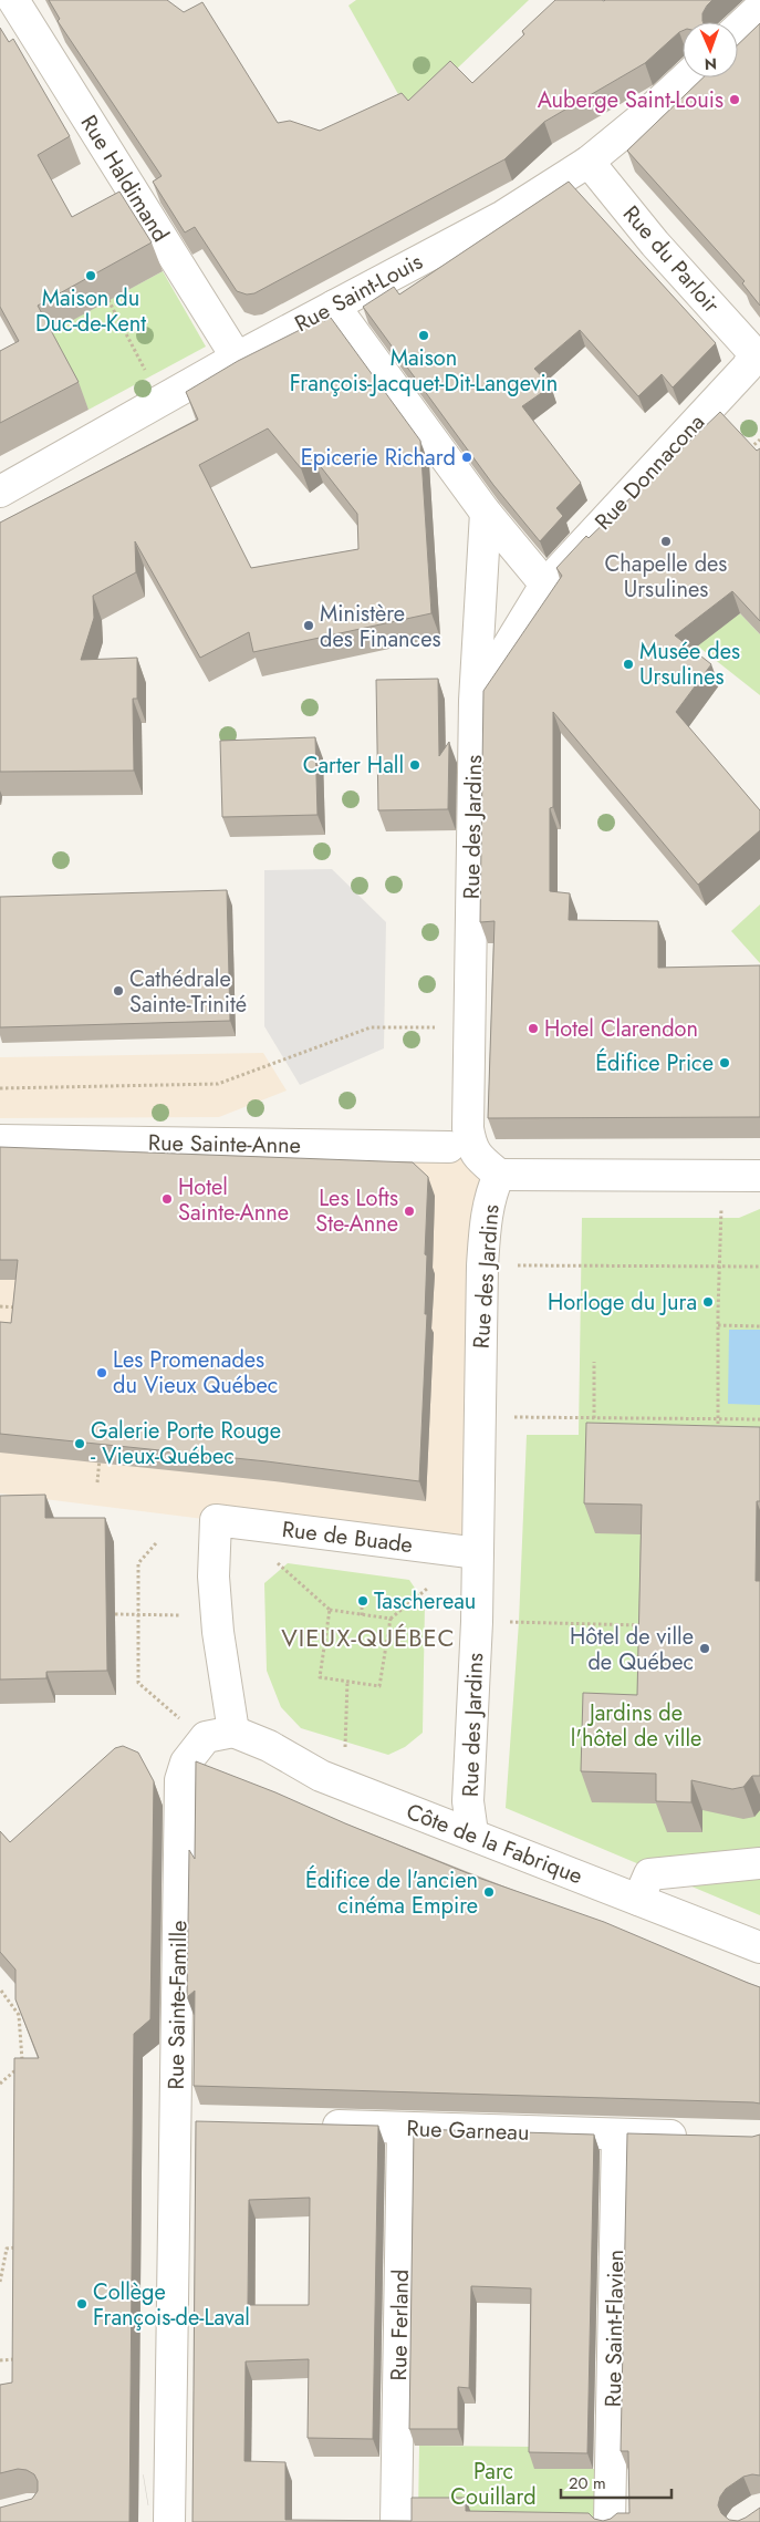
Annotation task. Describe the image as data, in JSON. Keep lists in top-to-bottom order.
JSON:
{
  "streets": {
    "street": [
      "Rue Haldimand",
      "Rue du Parloir",
      "Rue Saint-Louis",
      "Rue Donnacona",
      "Rue des Jardins",
      "Rue Sainte-Anne",
      "Rue de Buade",
      "Côte de la Fabrique",
      "Rue Sainte-Famille",
      "Rue Garneau",
      "Rue Ferland",
      "Rue Saint-Flavien"
    ]
  },
  "crossings": [
    ["Rue Haldimand", "Rue Saint-Louis"],
    ["Rue du Parloir", "Rue Saint-Louis"],
    ["Rue du Parloir", "Rue Donnacona"],
    ["Rue des Jardins", "Rue de Buade"],
    ["Rue des Jardins", "Côte de la Fabrique"],
    ["Rue de Buade", "Côte de la Fabrique"],
    ["Rue de Buade", "Rue Sainte-Famille"],
    ["Côte de la Fabrique", "Rue Sainte-Famille"],
    ["Rue Garneau", "Rue Ferland"],
    ["Rue Garneau", "Rue Saint-Flavien"]
  ],
  "districts": ["VIEUX-QUÉBEC"],
  "parks": ["Jardins de l'hôtel de ville", "Parc Couillard"],
  "places": [
    "Auberge Saint-Louis",
    "Maison du Duc-de-Kent",
    "Maison François-Jacquet-Dit-Langevin",
    "Epicerie Richard",
    "Chapelle des Ursulines",
    "Ministère des Finances",
    "Musée des Ursulines",
    "Carter Hall",
    "Cathédrale Sainte-Trinité",
    "Hotel Clarendon",
    "Édifice Price",
    "Hotel Sainte-Anne",
    "Les Lofts Ste-Anne",
    "Horloge du Jura",
    "Les Promenades du Vieux Québec",
    "Galerie Porte Rouge - Vieux-Québec",
    "Taschereau",
    "Hôtel de ville de Québec",
    "Édifice de l'ancien cinéma Empire",
    "Collège François-de-Laval"
  ],
  "scale_bar": "20 m",
  "north": "bottom"
}
